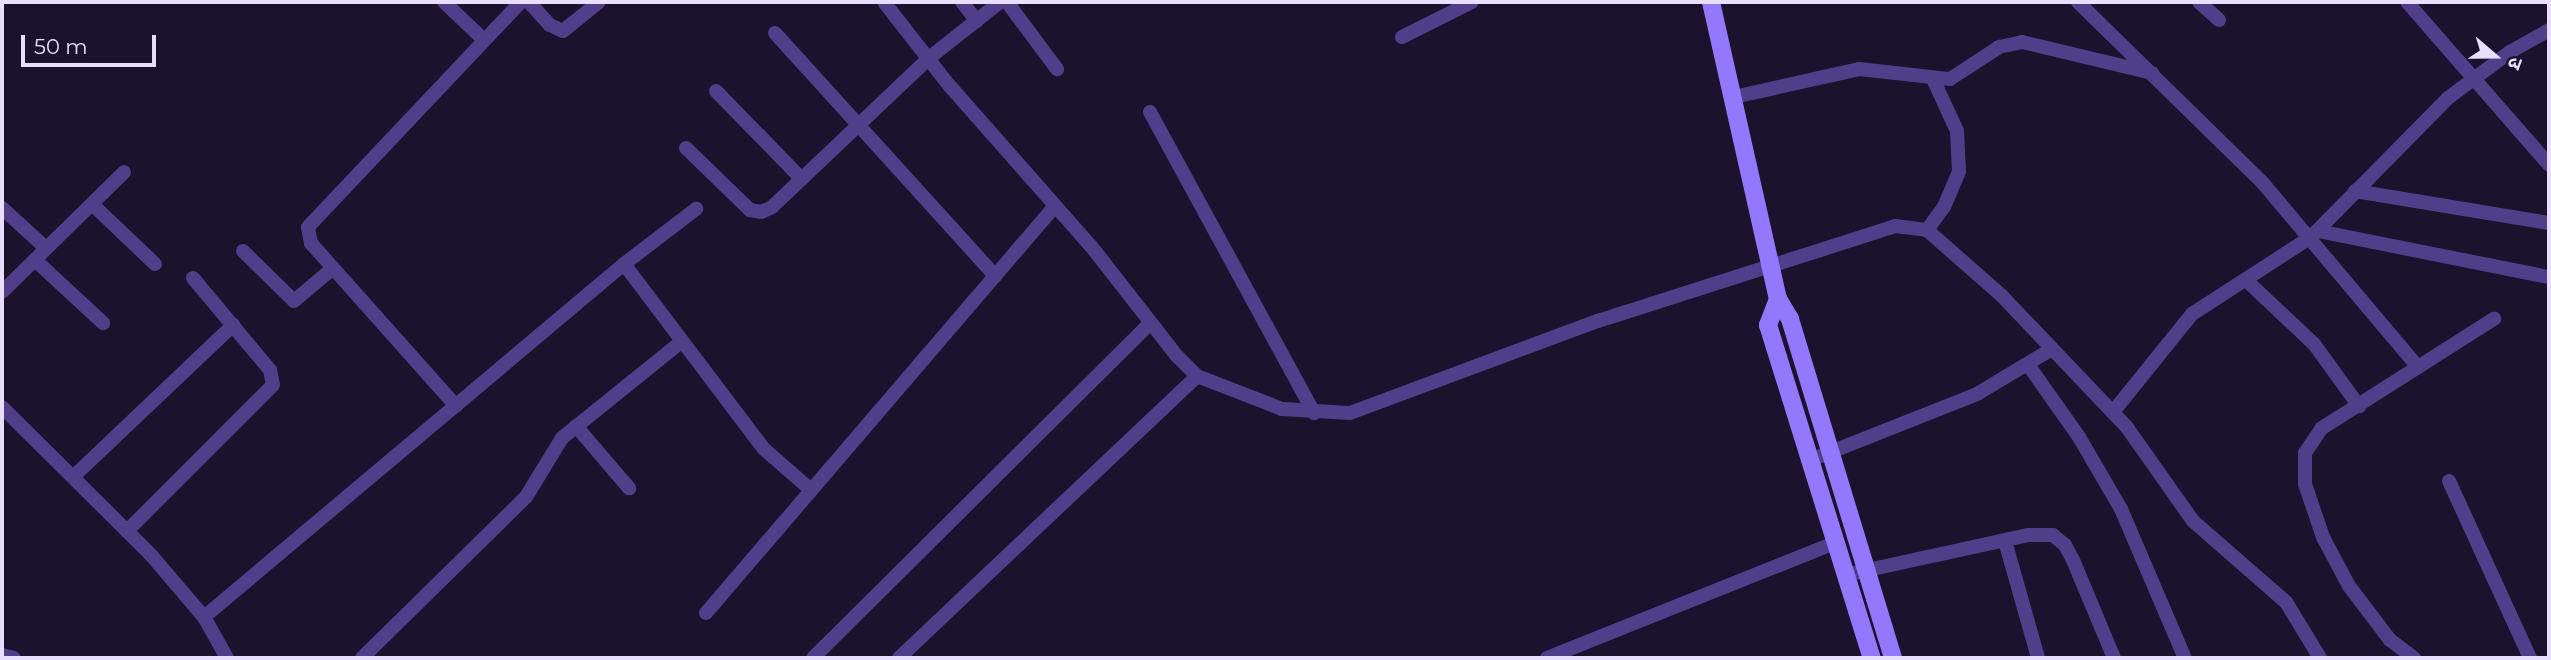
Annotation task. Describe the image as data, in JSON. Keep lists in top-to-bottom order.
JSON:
{
  "scale_bar": "50 m",
  "north": "right"
}
